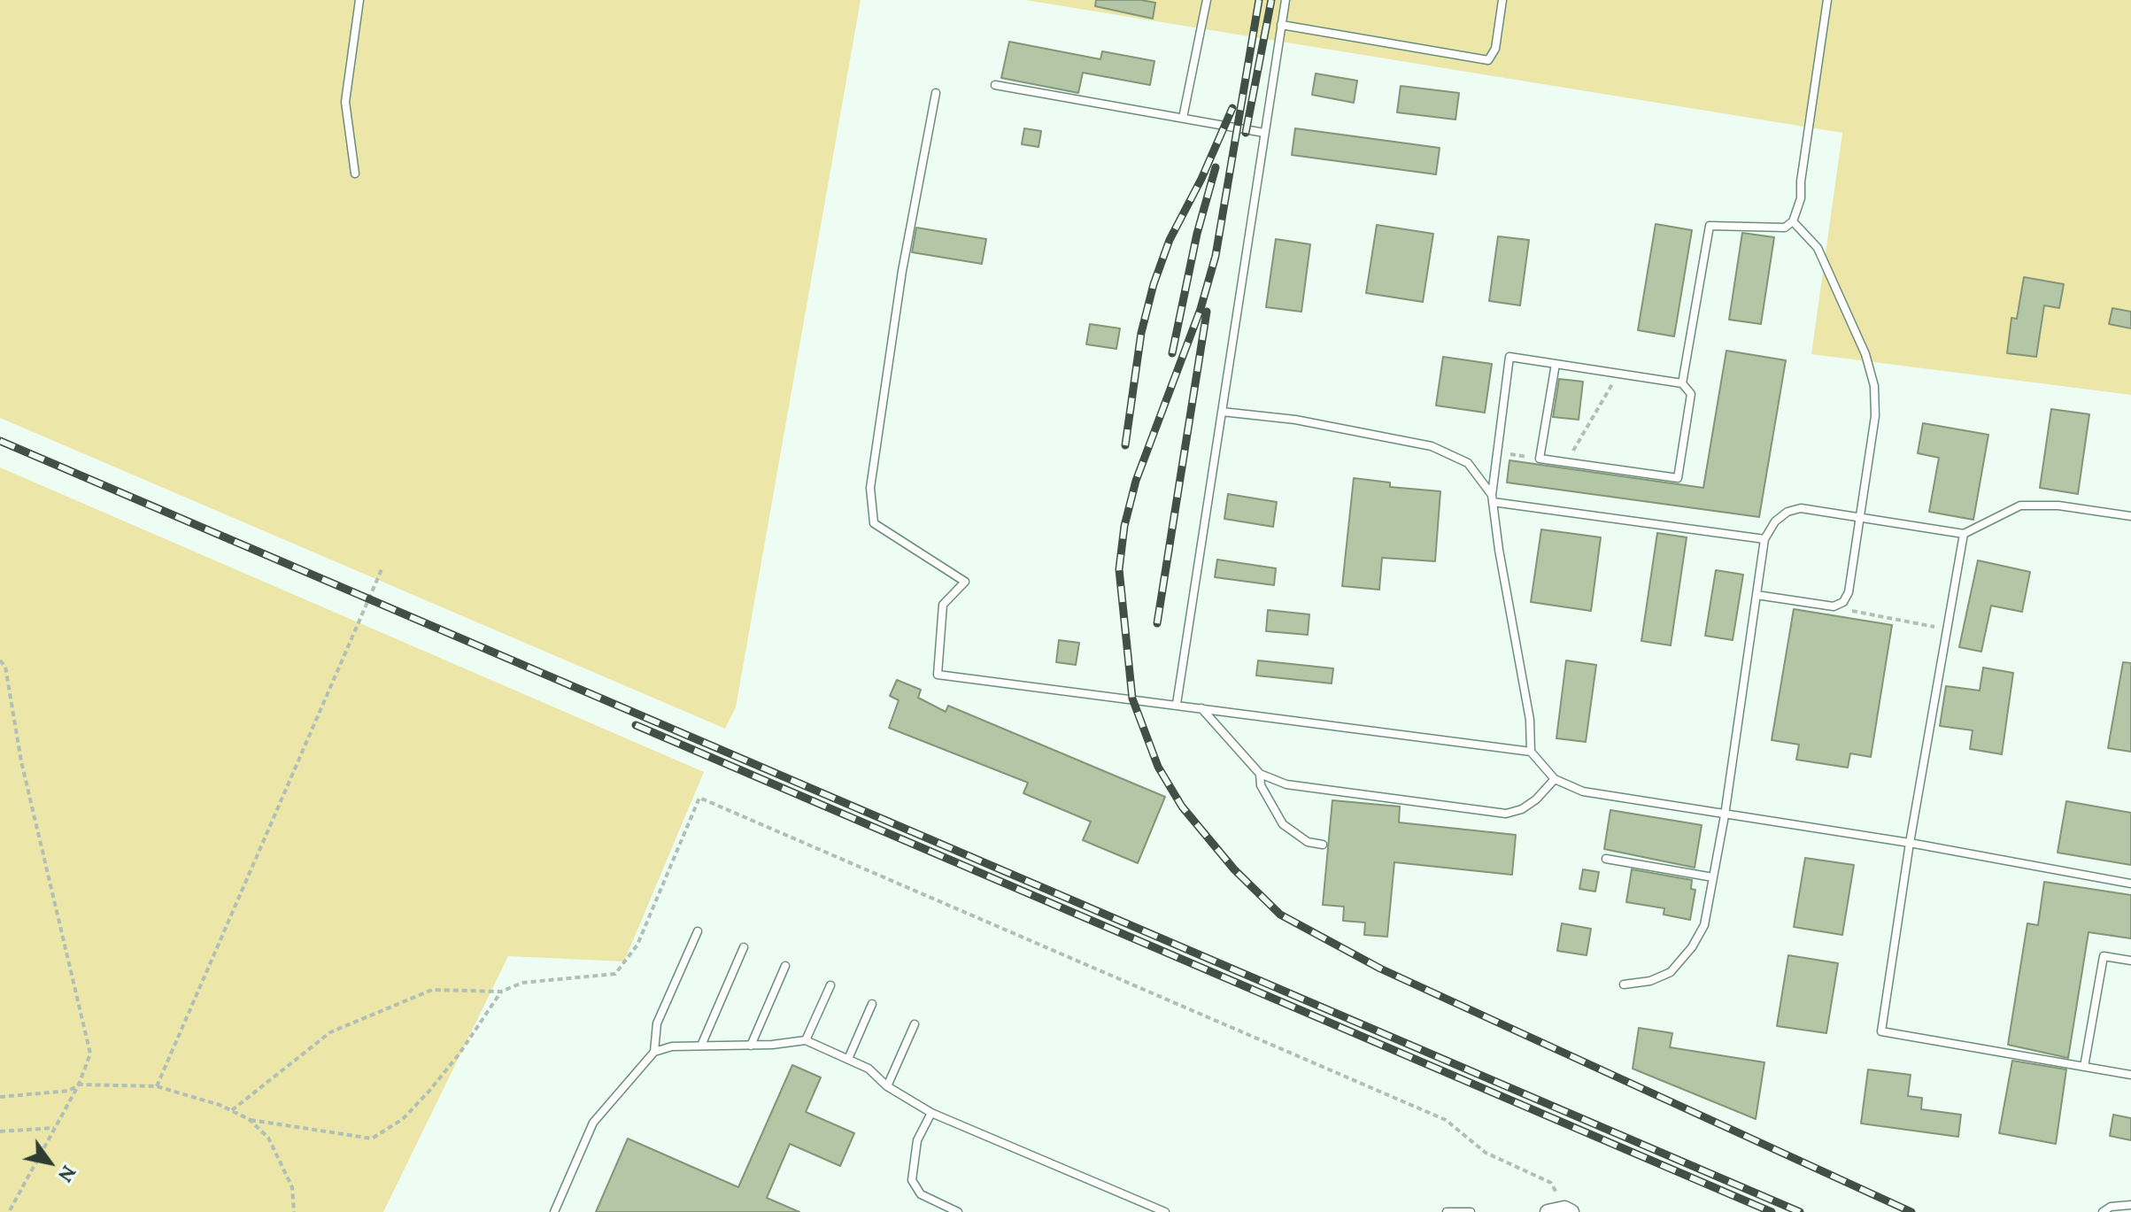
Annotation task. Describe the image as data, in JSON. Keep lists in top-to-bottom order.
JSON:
{
  "north": "bottom right"
}
